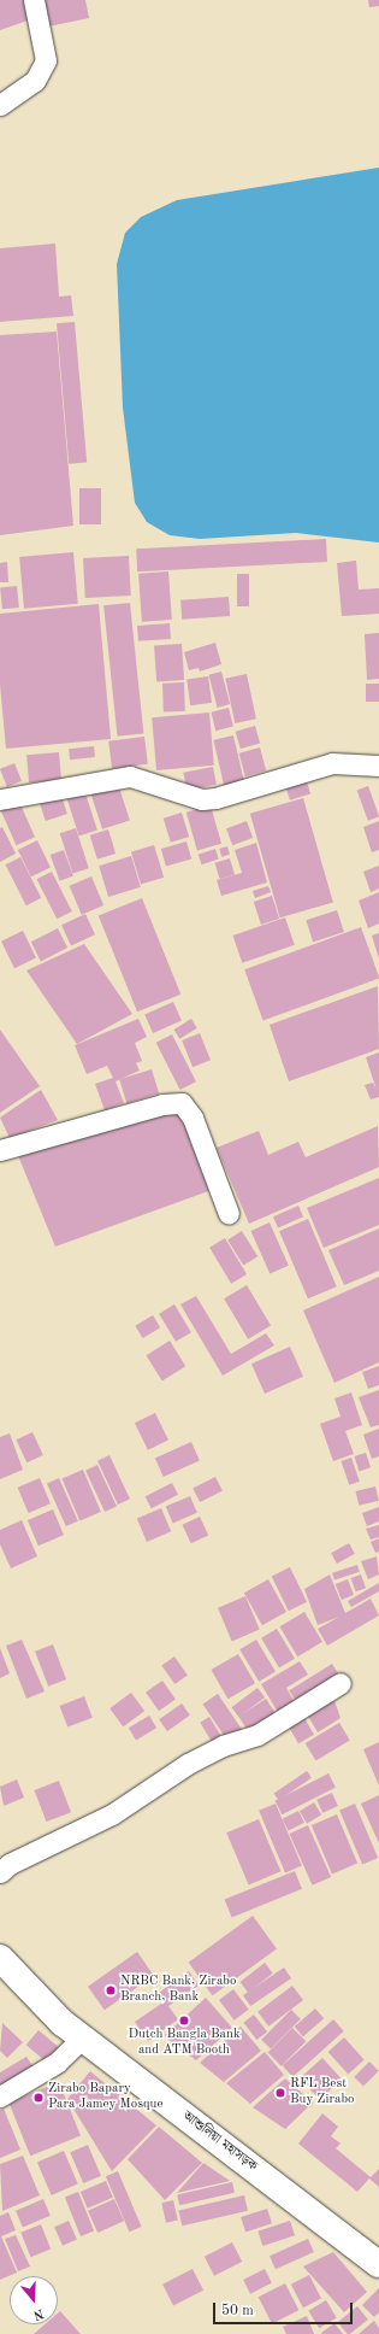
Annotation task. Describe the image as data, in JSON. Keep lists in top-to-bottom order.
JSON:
{
  "streets": {
    "highway": ["আশুলিয়া মহাসড়ক"]
  },
  "places": [
    "NRBC Bank, Zirabo Branch, Bank",
    "Dutch Bangla Bank and ATM Booth",
    "RFL Best Buy Zirabo",
    "Zirabo Bapary Para Jamey Mosque"
  ],
  "scale_bar": "50 m",
  "north": "bottom"
}
